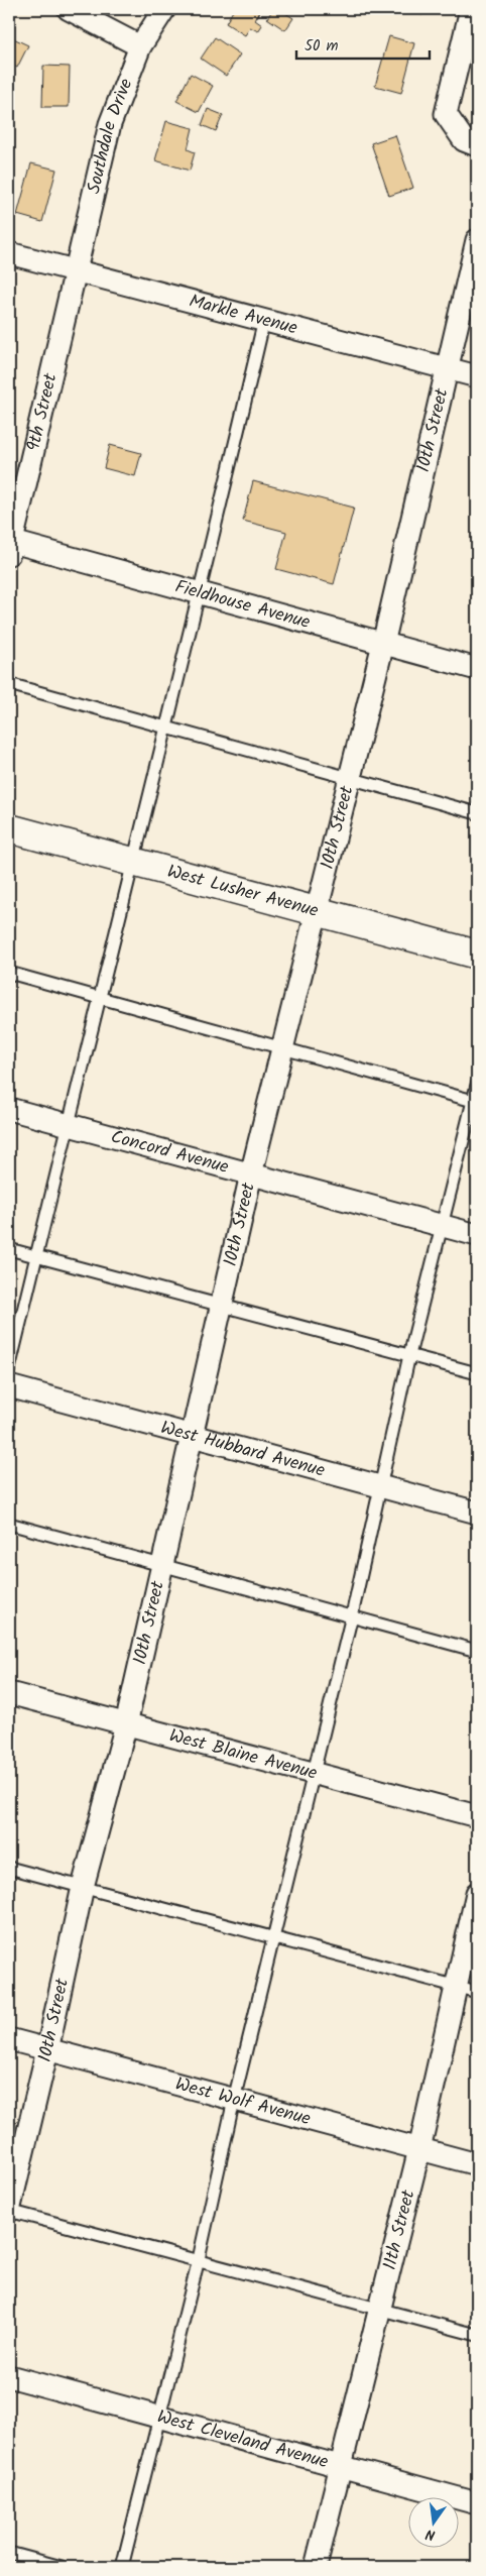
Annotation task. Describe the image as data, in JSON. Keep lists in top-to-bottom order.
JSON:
{
  "streets": {
    "main road": ["West Lusher Avenue"],
    "street": [
      "Southdale Drive",
      "Markle Avenue",
      "9th Street",
      "10th Street",
      "Fieldhouse Avenue",
      "Concord Avenue",
      "West Hubbard Avenue",
      "West Blaine Avenue",
      "West Wolf Avenue",
      "11th Street",
      "West Cleveland Avenue"
    ]
  },
  "crossings": [
    ["Southdale Drive", "Markle Avenue"],
    ["Southdale Drive", "9th Street"],
    ["Markle Avenue", "9th Street"],
    ["Markle Avenue", "10th Street"],
    ["9th Street", "Fieldhouse Avenue"],
    ["10th Street", "Fieldhouse Avenue"],
    ["10th Street", "West Lusher Avenue"],
    ["10th Street", "Concord Avenue"],
    ["10th Street", "West Hubbard Avenue"],
    ["10th Street", "West Blaine Avenue"],
    ["10th Street", "West Wolf Avenue"],
    ["West Wolf Avenue", "11th Street"],
    ["11th Street", "West Cleveland Avenue"]
  ],
  "scale_bar": "50 m",
  "north": "bottom"
}
